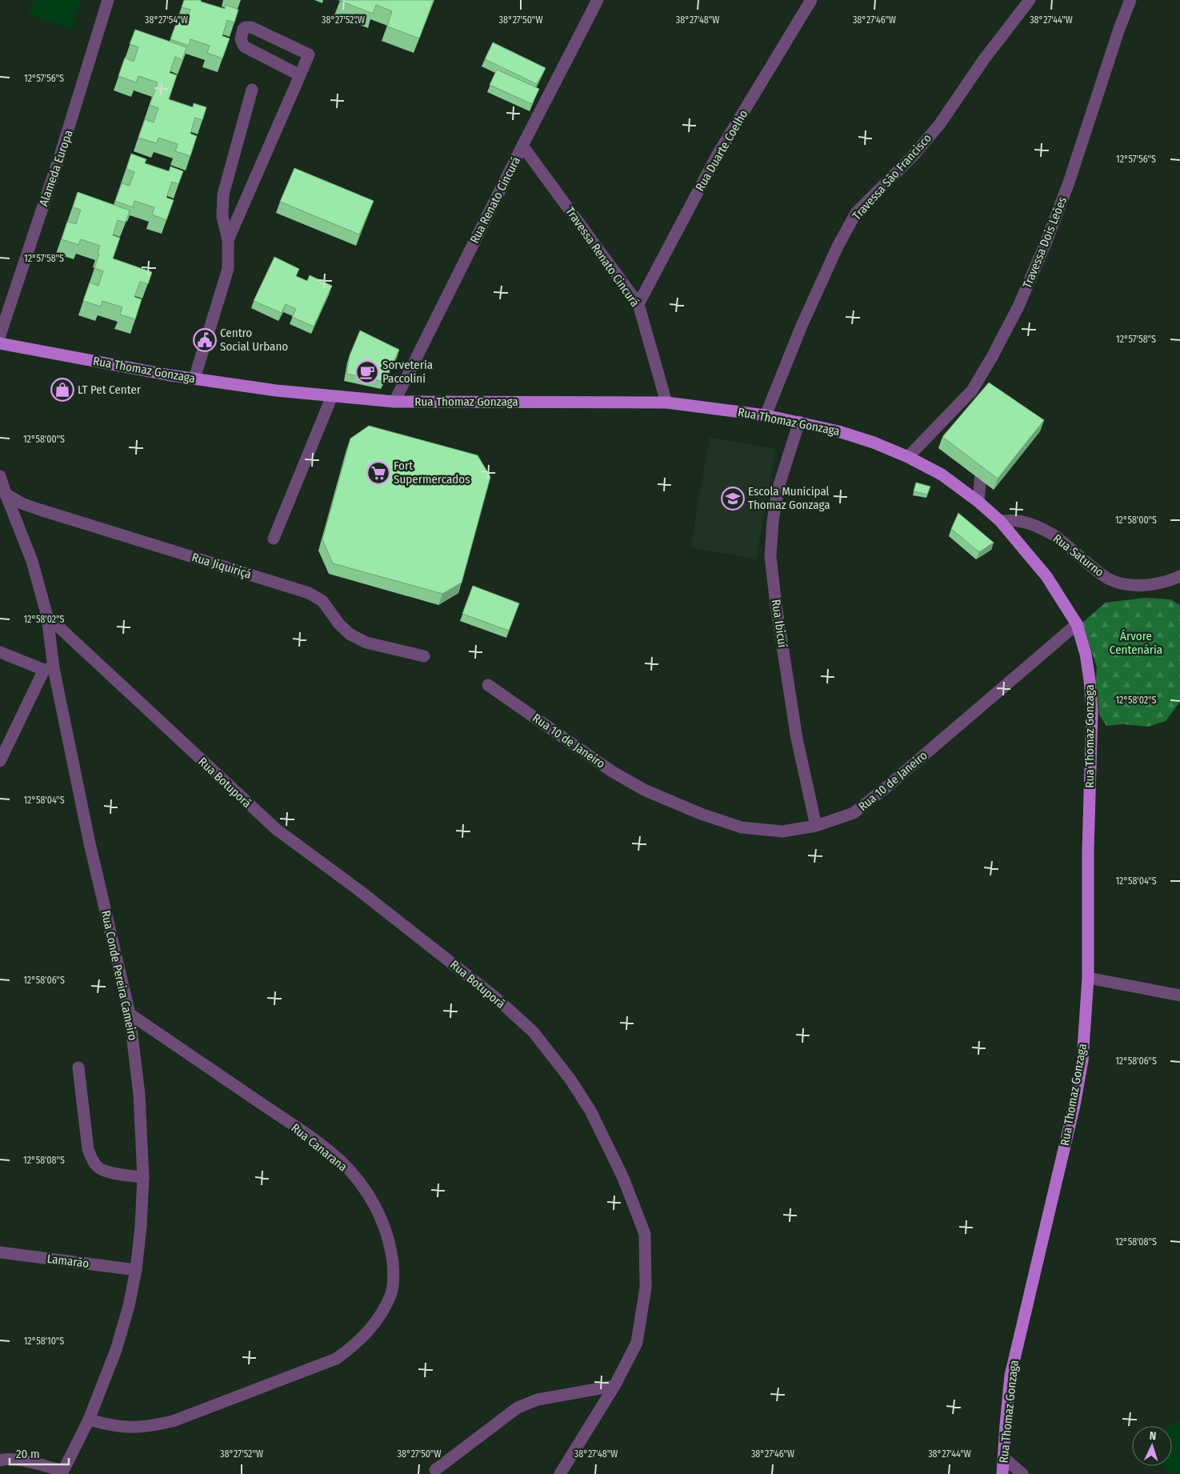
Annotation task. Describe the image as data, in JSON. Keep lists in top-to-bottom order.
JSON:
{
  "streets": {
    "main road": ["Rua Thomaz Gonzaga"],
    "street": [
      "Rua Duarte Coelho",
      "Alameda Europa",
      "Travessa São Francisco",
      "Rua Renato Cincurá",
      "Travessa Dois Leões",
      "Travessa Renato Cincurá",
      "Rua Saturno",
      "Rua Jiquiriçá",
      "Rua Ibicuí",
      "Rua 10 de Janeiro",
      "Rua Botuporã",
      "Rua Conde Pereira Cameiro",
      "Rua Canarana",
      "Lamarão"
    ]
  },
  "crossings": [
    ["Rua Duarte Coelho", "Travessa Renato Cincurá"],
    ["Travessa São Francisco", "Rua Thomaz Gonzaga"],
    ["Rua Renato Cincurá", "Travessa Renato Cincurá"],
    ["Rua Renato Cincurá", "Rua Thomaz Gonzaga"],
    ["Travessa Dois Leões", "Rua Thomaz Gonzaga"],
    ["Travessa Renato Cincurá", "Rua Thomaz Gonzaga"],
    ["Rua Thomaz Gonzaga", "Rua Saturno"],
    ["Rua Thomaz Gonzaga", "Rua Ibicuí"],
    ["Rua Thomaz Gonzaga", "Rua 10 de Janeiro"],
    ["Rua Jiquiriçá", "Rua Conde Pereira Cameiro"],
    ["Rua Ibicuí", "Rua 10 de Janeiro"],
    ["Rua Botuporã", "Rua Conde Pereira Cameiro"],
    ["Rua Conde Pereira Cameiro", "Rua Canarana"],
    ["Rua Conde Pereira Cameiro", "Lamarão"]
  ],
  "parks": ["Árvore Centenária"],
  "places": {
    "public building": ["Centro Social Urbano"],
    "cafe": ["Sorveteria Paccolini"],
    "shop": ["LT Pet Center"],
    "supermarket": ["Fort Supermercados"],
    "school or university": ["Escola Municipal Thomaz Gonzaga"]
  },
  "scale_bar": "20 m",
  "north": "top",
  "coordinates": [
    "38°27'54\"W",
    "38°27'52\"W",
    "38°27'50\"W",
    "38°27'48\"W",
    "38°27'46\"W",
    "38°27'44\"W",
    "12°57'56\"S",
    "12°57'58\"S",
    "12°58'00\"S",
    "12°58'02\"S",
    "12°58'04\"S",
    "12°58'06\"S",
    "12°58'08\"S",
    "12°58'10\"S"
  ]
}
